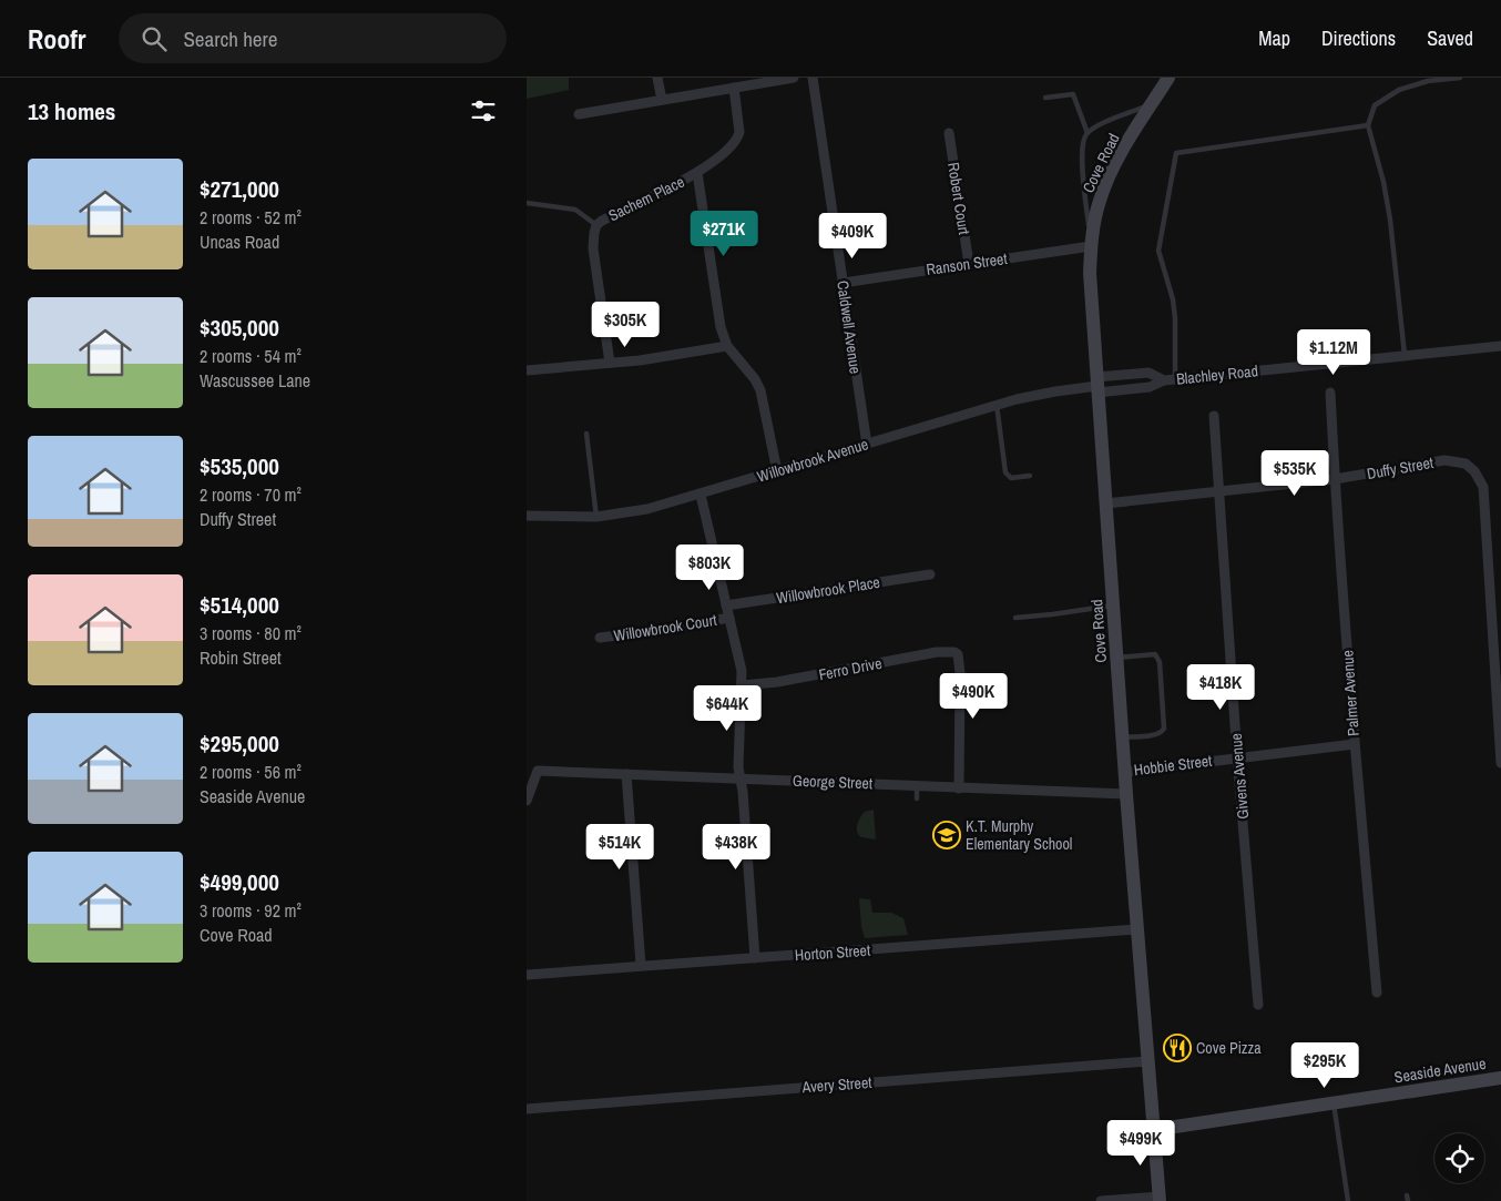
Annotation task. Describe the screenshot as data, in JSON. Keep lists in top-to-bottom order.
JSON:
{
  "streets": {
    "main road": ["Cove Road", "Seaside Avenue"],
    "street": [
      "Sachem Place",
      "Robert Court",
      "Ranson Street",
      "Caldwell Avenue",
      "Blachley Road",
      "Willowbrook Avenue",
      "Duffy Street",
      "Willowbrook Place",
      "Willowbrook Court",
      "Ferro Drive",
      "Palmer Avenue",
      "Hobbie Street",
      "Givens Avenue",
      "George Street",
      "Horton Street",
      "Avery Street"
    ]
  },
  "crossings": [
    ["Cove Road", "Ranson Street"],
    ["Cove Road", "Blachley Road"],
    ["Cove Road", "Willowbrook Avenue"],
    ["Cove Road", "Duffy Street"],
    ["Cove Road", "Hobbie Street"],
    ["Cove Road", "George Street"],
    ["Cove Road", "Horton Street"],
    ["Cove Road", "Seaside Avenue"],
    ["Cove Road", "Avery Street"],
    ["Robert Court", "Ranson Street"],
    ["Ranson Street", "Caldwell Avenue"],
    ["Caldwell Avenue", "Willowbrook Avenue"],
    ["Blachley Road", "Willowbrook Avenue"],
    ["Duffy Street", "Palmer Avenue"],
    ["Duffy Street", "Givens Avenue"],
    ["Ferro Drive", "George Street"],
    ["Palmer Avenue", "Hobbie Street"],
    ["Hobbie Street", "Givens Avenue"]
  ],
  "places": {
    "school or university": ["K.T. Murphy Elementary School"],
    "restaurant": ["Cove Pizza"]
  },
  "page": {
    "header": "Roofr",
    "search": "Search here",
    "nav": ["Map", "Directions", "Saved"],
    "heading": "13 homes",
    "list": [
      {
        "name": "$271,000",
        "note": "2 rooms · 52 m² · Uncas Road"
      },
      {
        "name": "$305,000",
        "note": "2 rooms · 54 m² · Wascussee Lane"
      },
      {
        "name": "$535,000",
        "note": "2 rooms · 70 m² · Duffy Street"
      },
      {
        "name": "$514,000",
        "note": "3 rooms · 80 m² · Robin Street"
      },
      {
        "name": "$295,000",
        "note": "2 rooms · 56 m² · Seaside Avenue"
      },
      {
        "name": "$499,000",
        "note": "3 rooms · 92 m² · Cove Road"
      }
    ],
    "price": [
      "$271K",
      "$409K",
      "$305K",
      "$1.12M",
      "$535K",
      "$803K",
      "$418K",
      "$490K",
      "$644K",
      "$514K",
      "$438K",
      "$295K",
      "$499K"
    ]
  }
}
